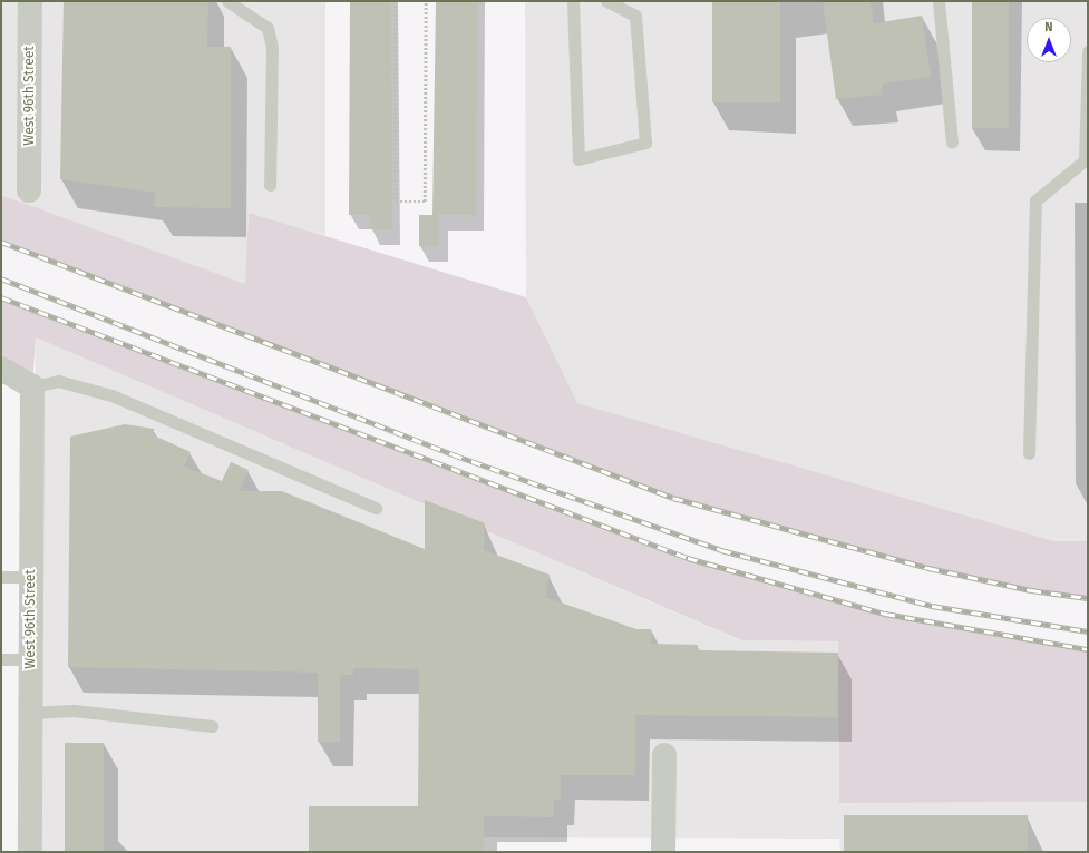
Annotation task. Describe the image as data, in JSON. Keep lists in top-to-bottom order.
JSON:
{
  "streets": {
    "street": ["West 96th Street"]
  },
  "north": "top"
}
